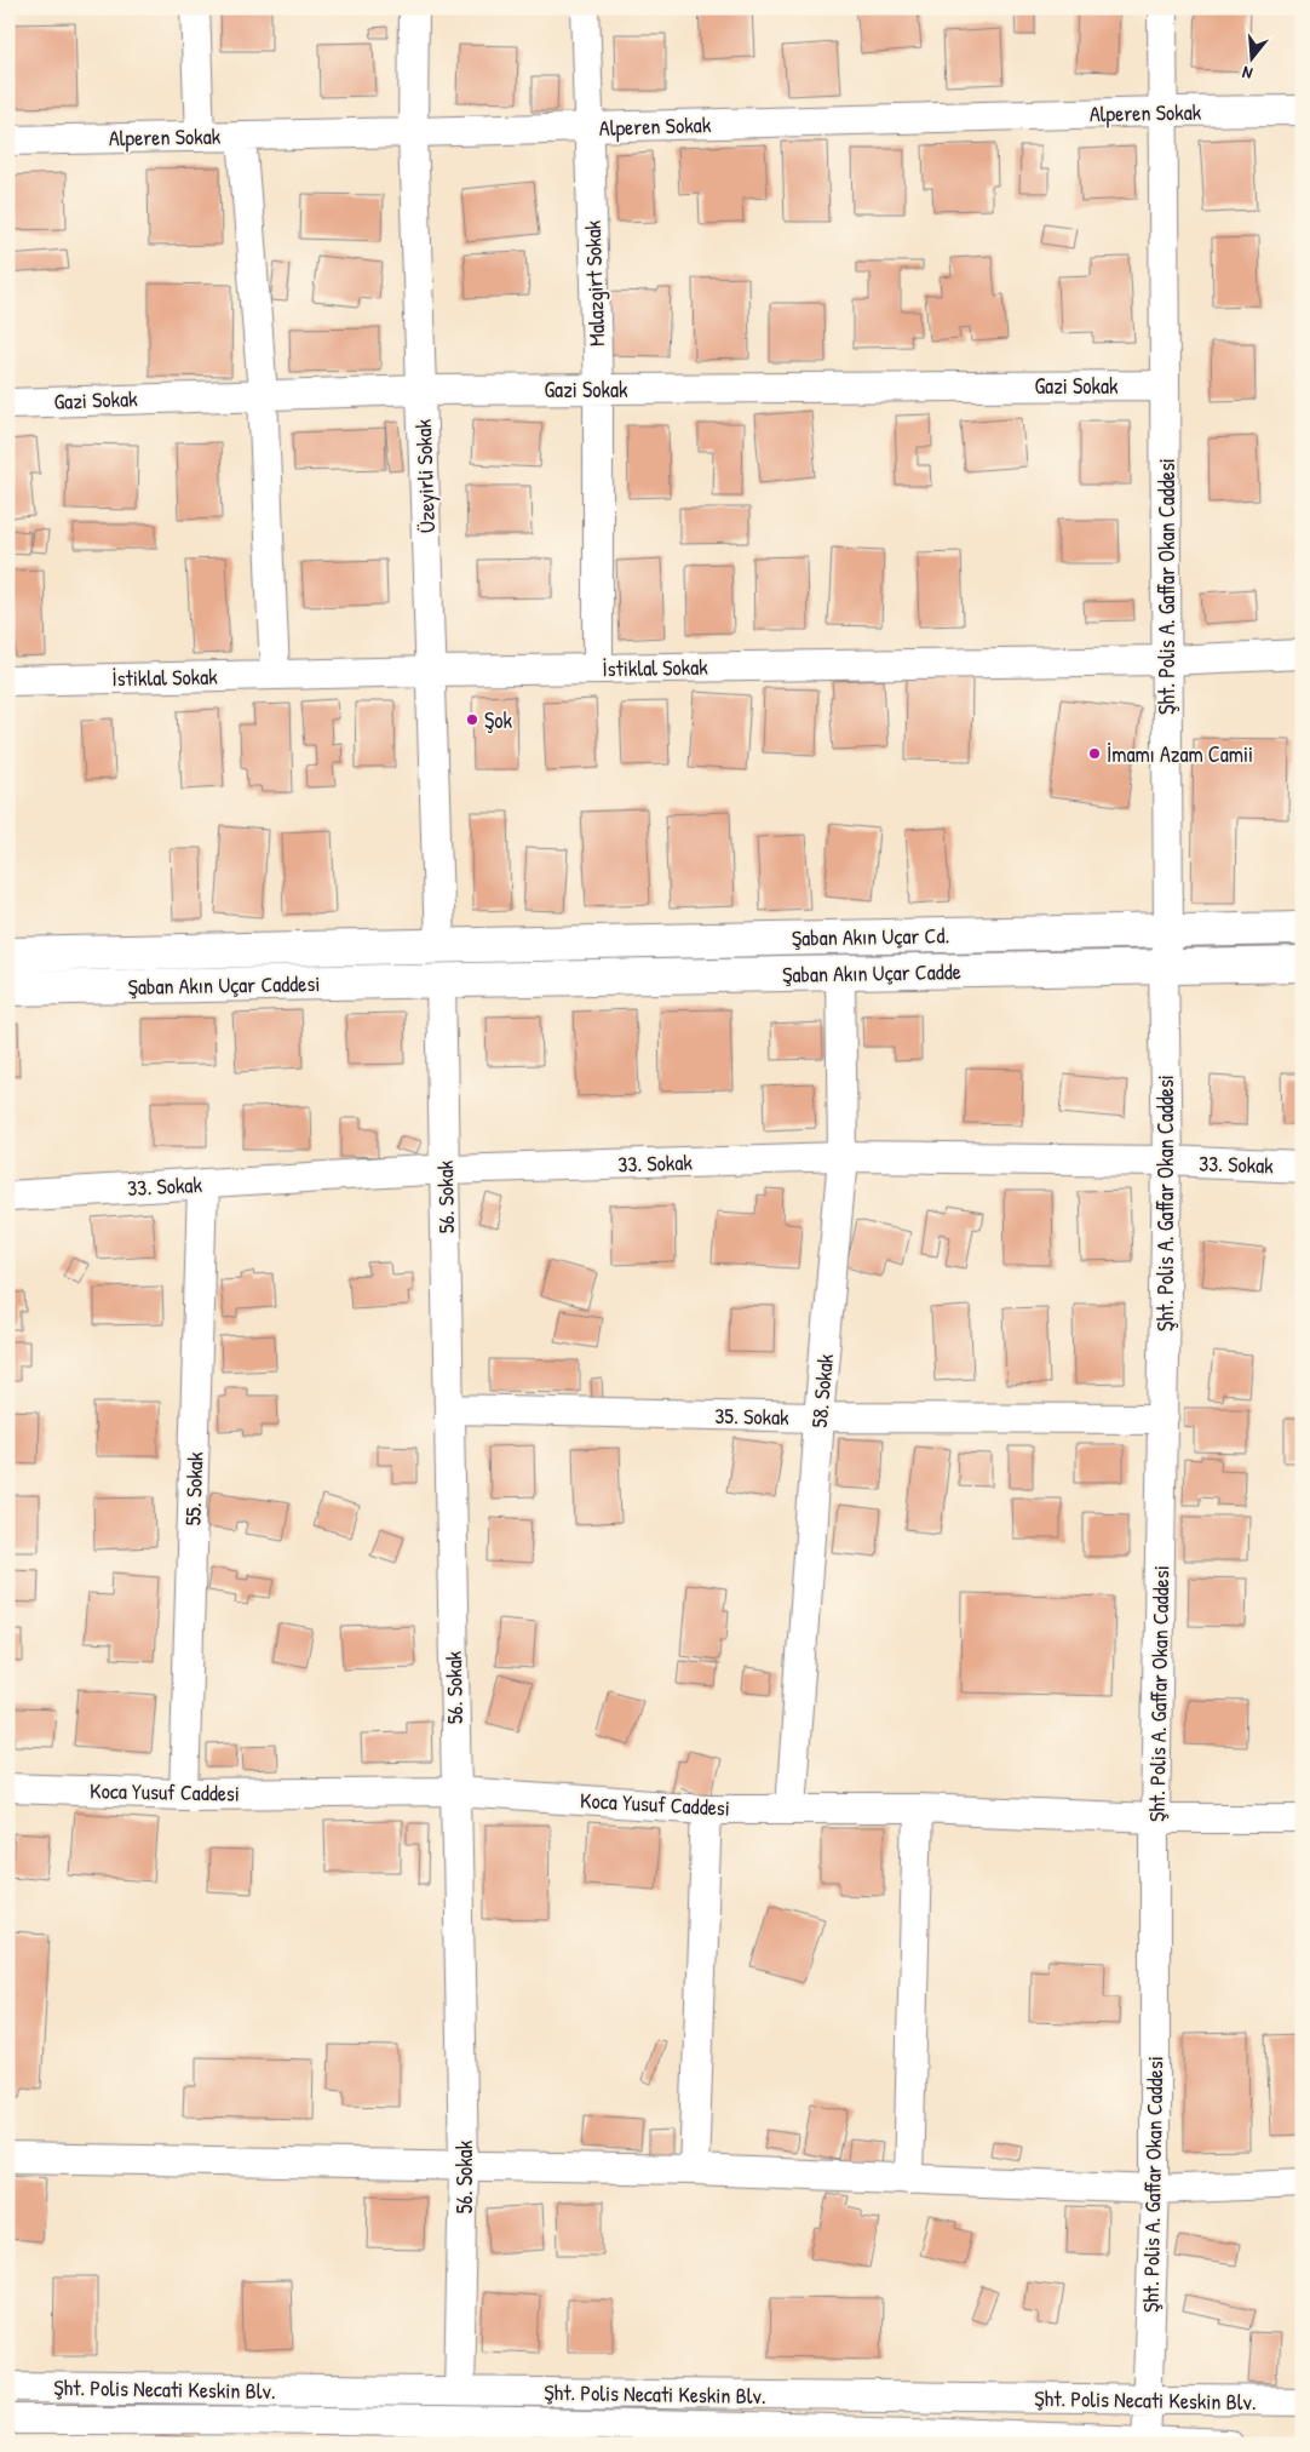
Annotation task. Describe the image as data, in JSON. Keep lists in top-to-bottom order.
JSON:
{
  "streets": {
    "main road": ["Şaban Akın Uçar Cd.", "Şaban Akın Uçar Cadde", "Şaban Akın Uçar Caddesi"],
    "street": [
      "Alperen Sokak",
      "Malazgirt Sokak",
      "Gazi Sokak",
      "Üzeyirli Sokak",
      "Şht. Polis A. Gaffar Okan Caddesi",
      "İstiklal Sokak",
      "33. Sokak",
      "56. Sokak",
      "58. Sokak",
      "35. Sokak",
      "55. Sokak",
      "Koca Yusuf Caddesi",
      "Şht. Polis Necati Keskin Blv."
    ]
  },
  "crossings": [
    ["Alperen Sokak", "Malazgirt Sokak"],
    ["Alperen Sokak", "Üzeyirli Sokak"],
    ["Alperen Sokak", "Şht. Polis A. Gaffar Okan Caddesi"],
    ["Malazgirt Sokak", "Gazi Sokak"],
    ["Malazgirt Sokak", "İstiklal Sokak"],
    ["Gazi Sokak", "Üzeyirli Sokak"],
    ["Gazi Sokak", "Şht. Polis A. Gaffar Okan Caddesi"],
    ["Üzeyirli Sokak", "İstiklal Sokak"],
    ["Üzeyirli Sokak", "Şaban Akın Uçar Cd."],
    ["Üzeyirli Sokak", "Şaban Akın Uçar Caddesi"],
    ["Şht. Polis A. Gaffar Okan Caddesi", "İstiklal Sokak"],
    ["Şht. Polis A. Gaffar Okan Caddesi", "Şaban Akın Uçar Cd."],
    ["Şht. Polis A. Gaffar Okan Caddesi", "Şaban Akın Uçar Cadde"],
    ["Şht. Polis A. Gaffar Okan Caddesi", "33. Sokak"],
    ["Şht. Polis A. Gaffar Okan Caddesi", "35. Sokak"],
    ["Şht. Polis A. Gaffar Okan Caddesi", "Koca Yusuf Caddesi"],
    ["Şht. Polis A. Gaffar Okan Caddesi", "Şht. Polis Necati Keskin Blv."],
    ["Şaban Akın Uçar Cd.", "Şaban Akın Uçar Caddesi"],
    ["Şaban Akın Uçar Cadde", "Şaban Akın Uçar Caddesi"],
    ["Şaban Akın Uçar Cadde", "56. Sokak"],
    ["Şaban Akın Uçar Cadde", "58. Sokak"],
    ["Şaban Akın Uçar Caddesi", "56. Sokak"],
    ["33. Sokak", "56. Sokak"],
    ["33. Sokak", "58. Sokak"],
    ["33. Sokak", "55. Sokak"],
    ["56. Sokak", "35. Sokak"],
    ["56. Sokak", "Koca Yusuf Caddesi"],
    ["56. Sokak", "Şht. Polis Necati Keskin Blv."],
    ["58. Sokak", "35. Sokak"],
    ["58. Sokak", "Koca Yusuf Caddesi"],
    ["55. Sokak", "Koca Yusuf Caddesi"]
  ],
  "places": ["Şok", "İmamı Azam Camii"],
  "north": "bottom"
}
